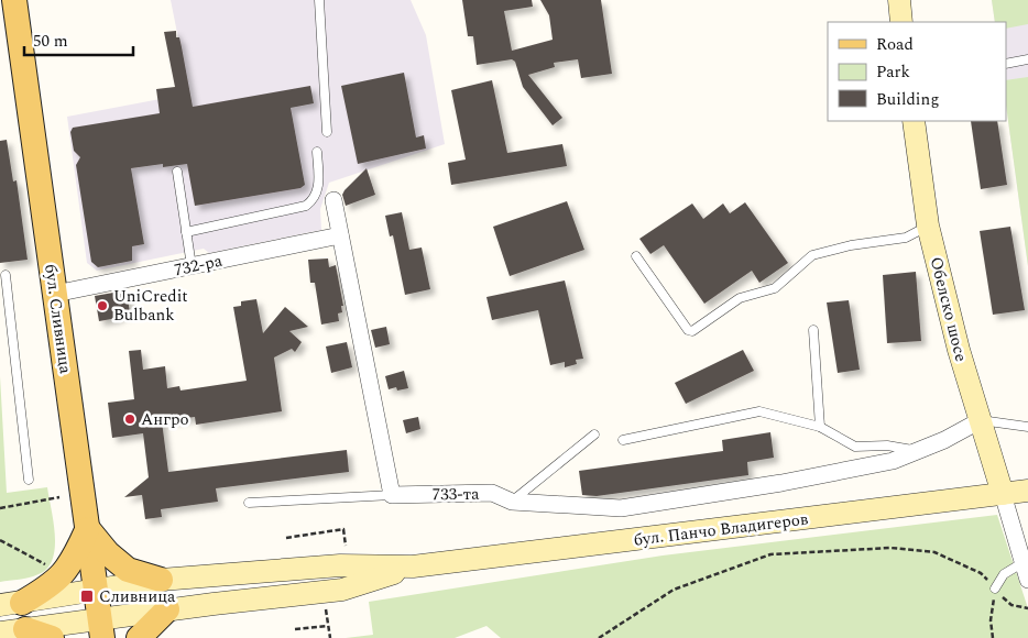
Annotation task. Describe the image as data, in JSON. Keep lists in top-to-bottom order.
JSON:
{
  "streets": {
    "main road": ["бул. Сливница"],
    "street": [
      "732-ра",
      "Обелско шосе",
      "733-та",
      "бул. Панчо Владигеров"
    ]
  },
  "crossings": [
    ["732-ра", "бул. Сливница"],
    ["Обелско шосе", "733-та"],
    ["Обелско шосе", "бул. Панчо Владигеров"],
    ["бул. Сливница", "бул. Панчо Владигеров"]
  ],
  "places": {
    "other": ["UniCredit Bulbank", "Ангро"],
    "transit": ["Сливница"]
  },
  "legend": ["Road", "Park", "Building"],
  "scale_bar": "50 m"
}
